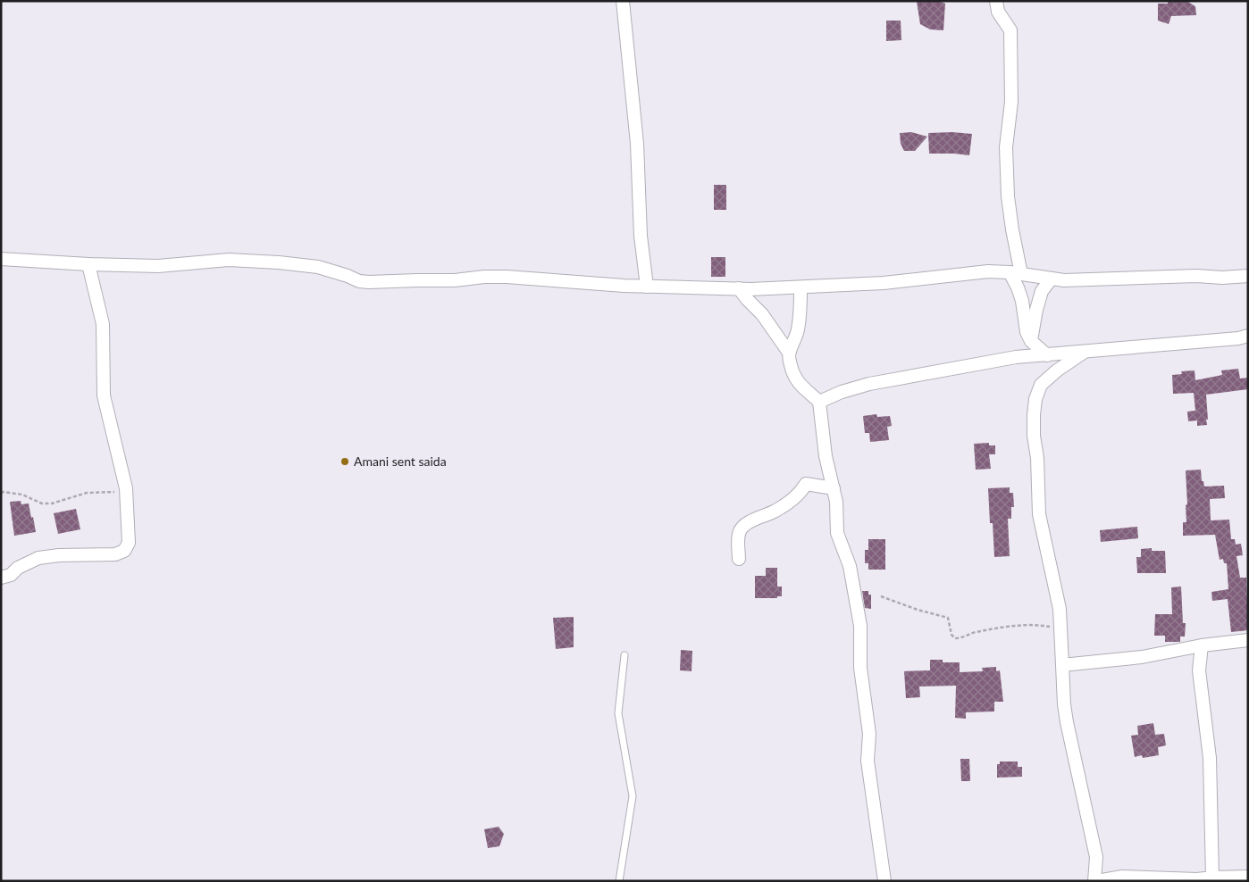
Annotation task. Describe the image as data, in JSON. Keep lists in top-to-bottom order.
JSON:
{
  "places": ["Amani sent saida"]
}
